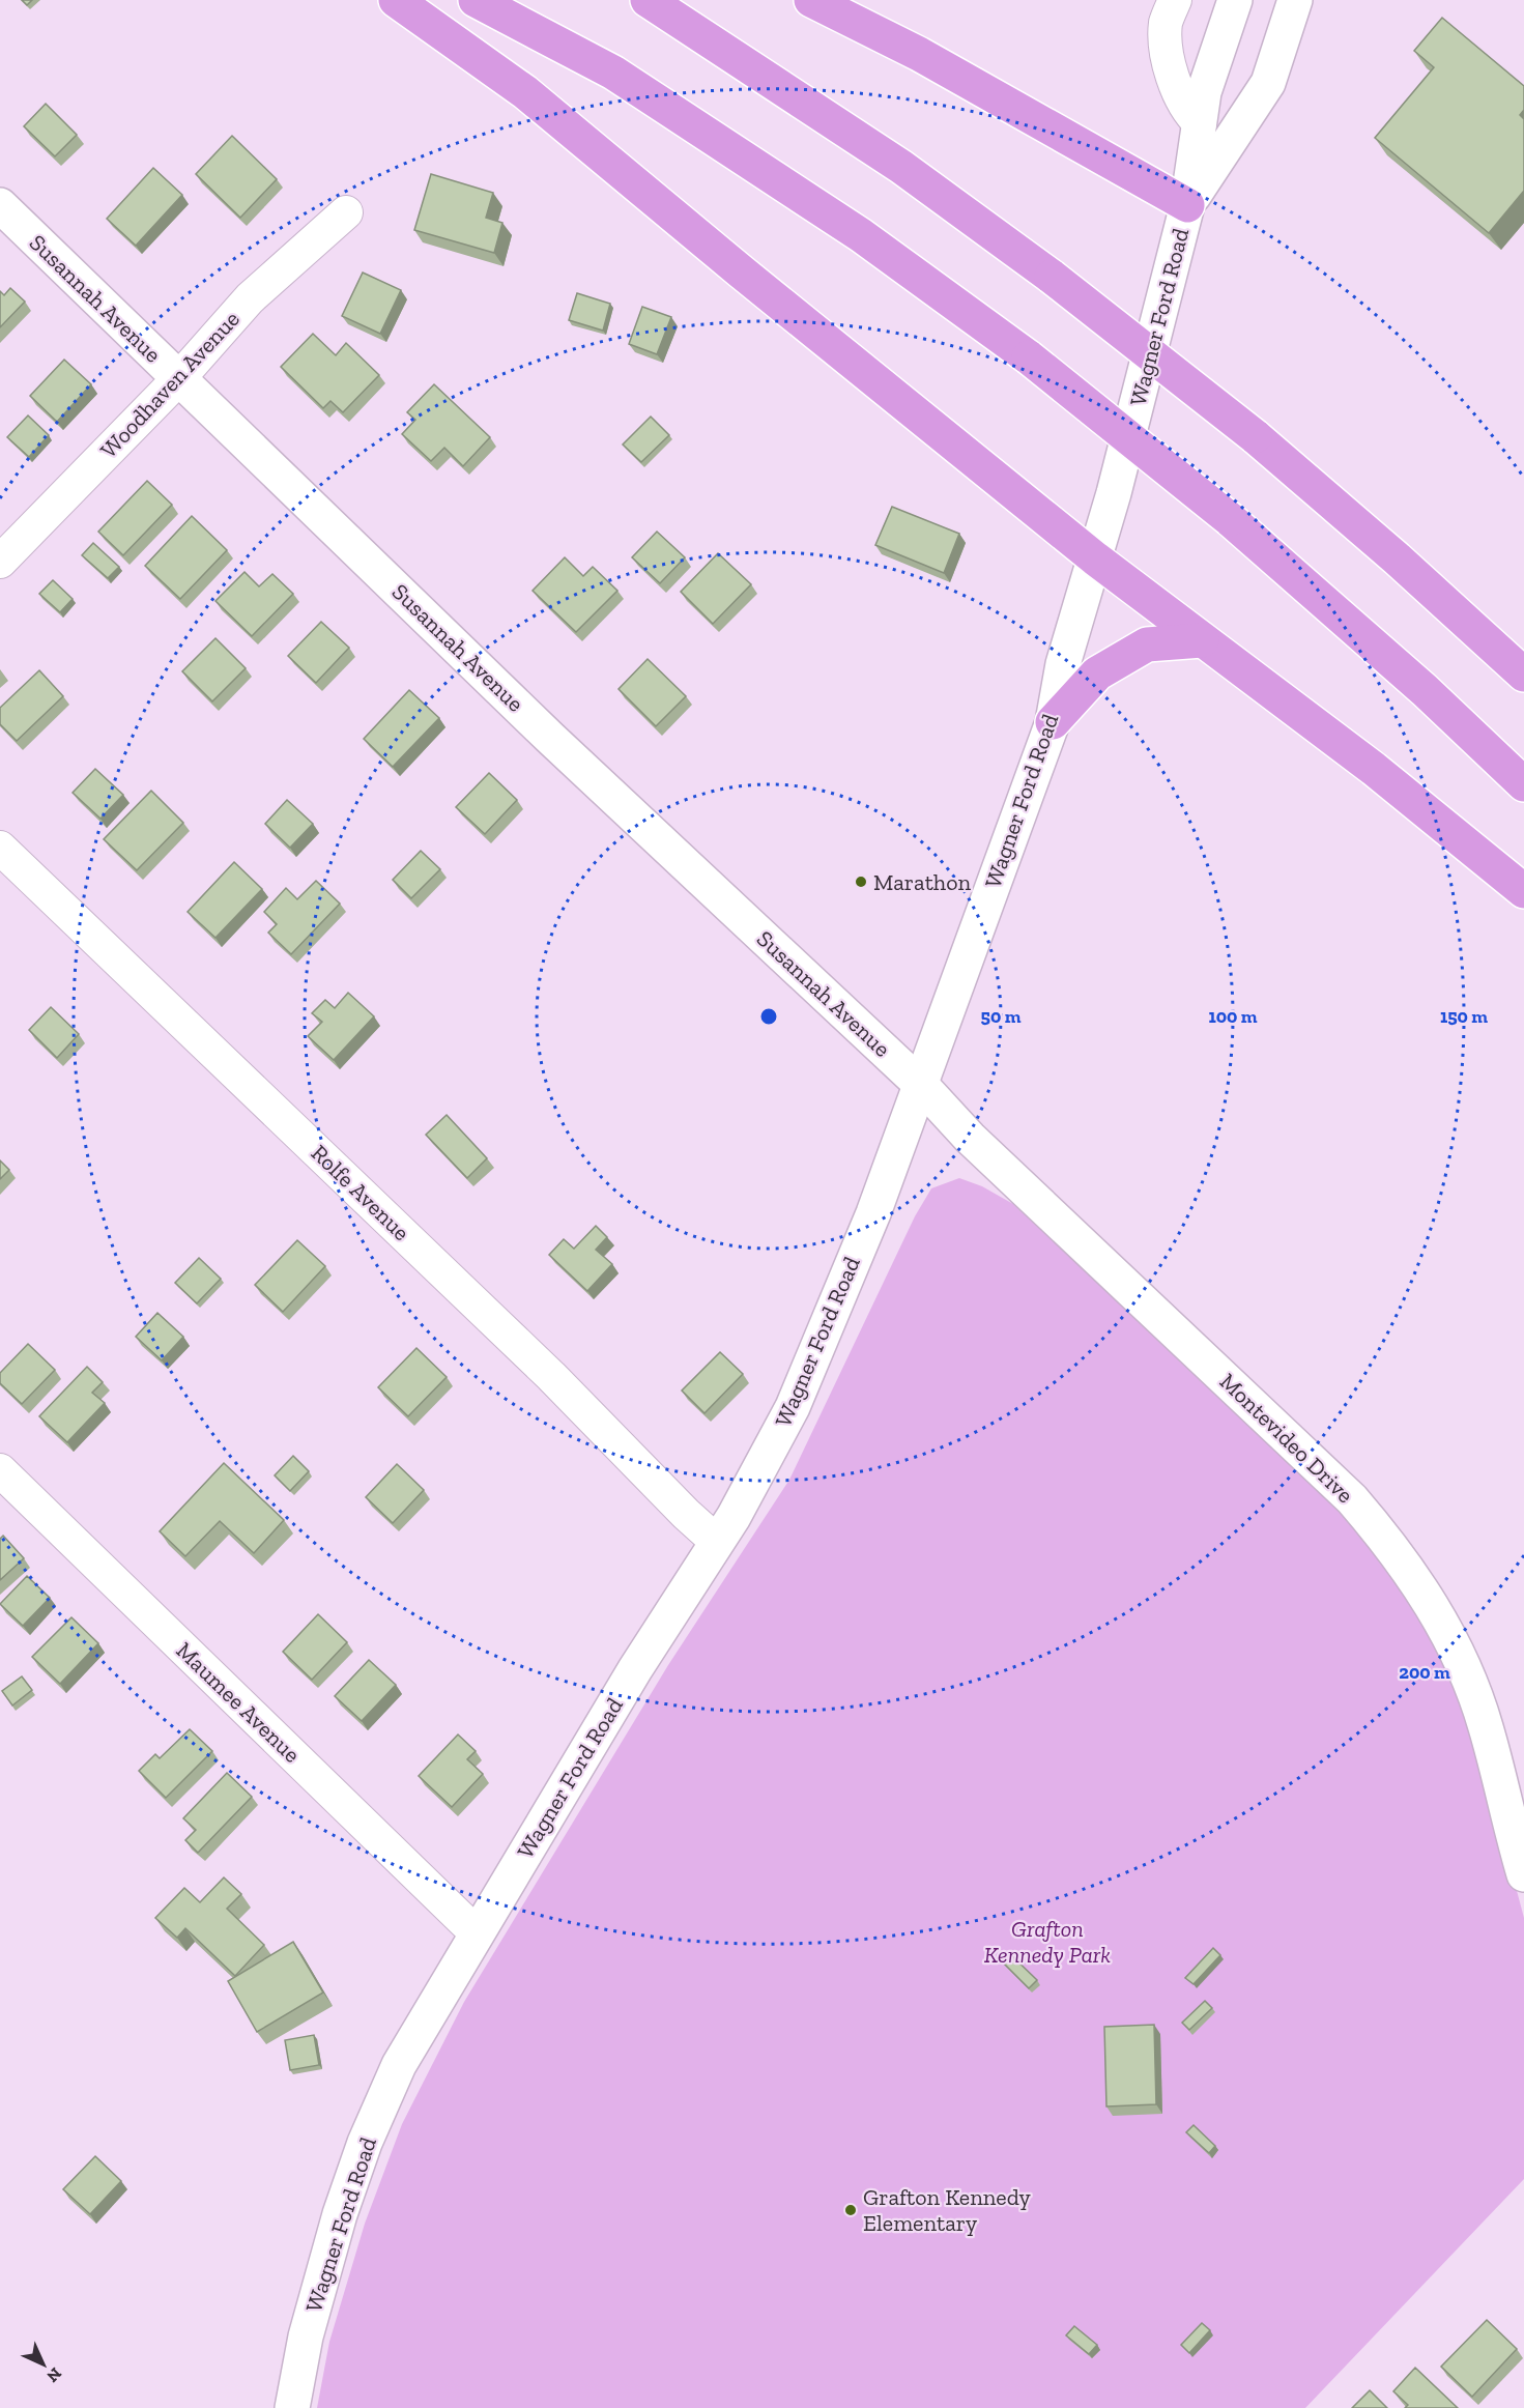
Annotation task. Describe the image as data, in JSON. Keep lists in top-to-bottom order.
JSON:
{
  "streets": {
    "main road": ["Susannah Avenue", "Wagner Ford Road", "Montevideo Drive"],
    "street": ["Woodhaven Avenue", "Rolfe Avenue", "Maumee Avenue"]
  },
  "crossings": [
    ["Susannah Avenue", "Wagner Ford Road"],
    ["Susannah Avenue", "Woodhaven Avenue"],
    ["Susannah Avenue", "Montevideo Drive"],
    ["Wagner Ford Road", "Rolfe Avenue"],
    ["Wagner Ford Road", "Montevideo Drive"],
    ["Wagner Ford Road", "Maumee Avenue"]
  ],
  "parks": ["Grafton Kennedy Park"],
  "places": ["Marathon", "Grafton Kennedy Elementary"],
  "north": "bottom right",
  "rings": [
    "50 m",
    "100 m",
    "150 m",
    "200 m"
  ]
}
